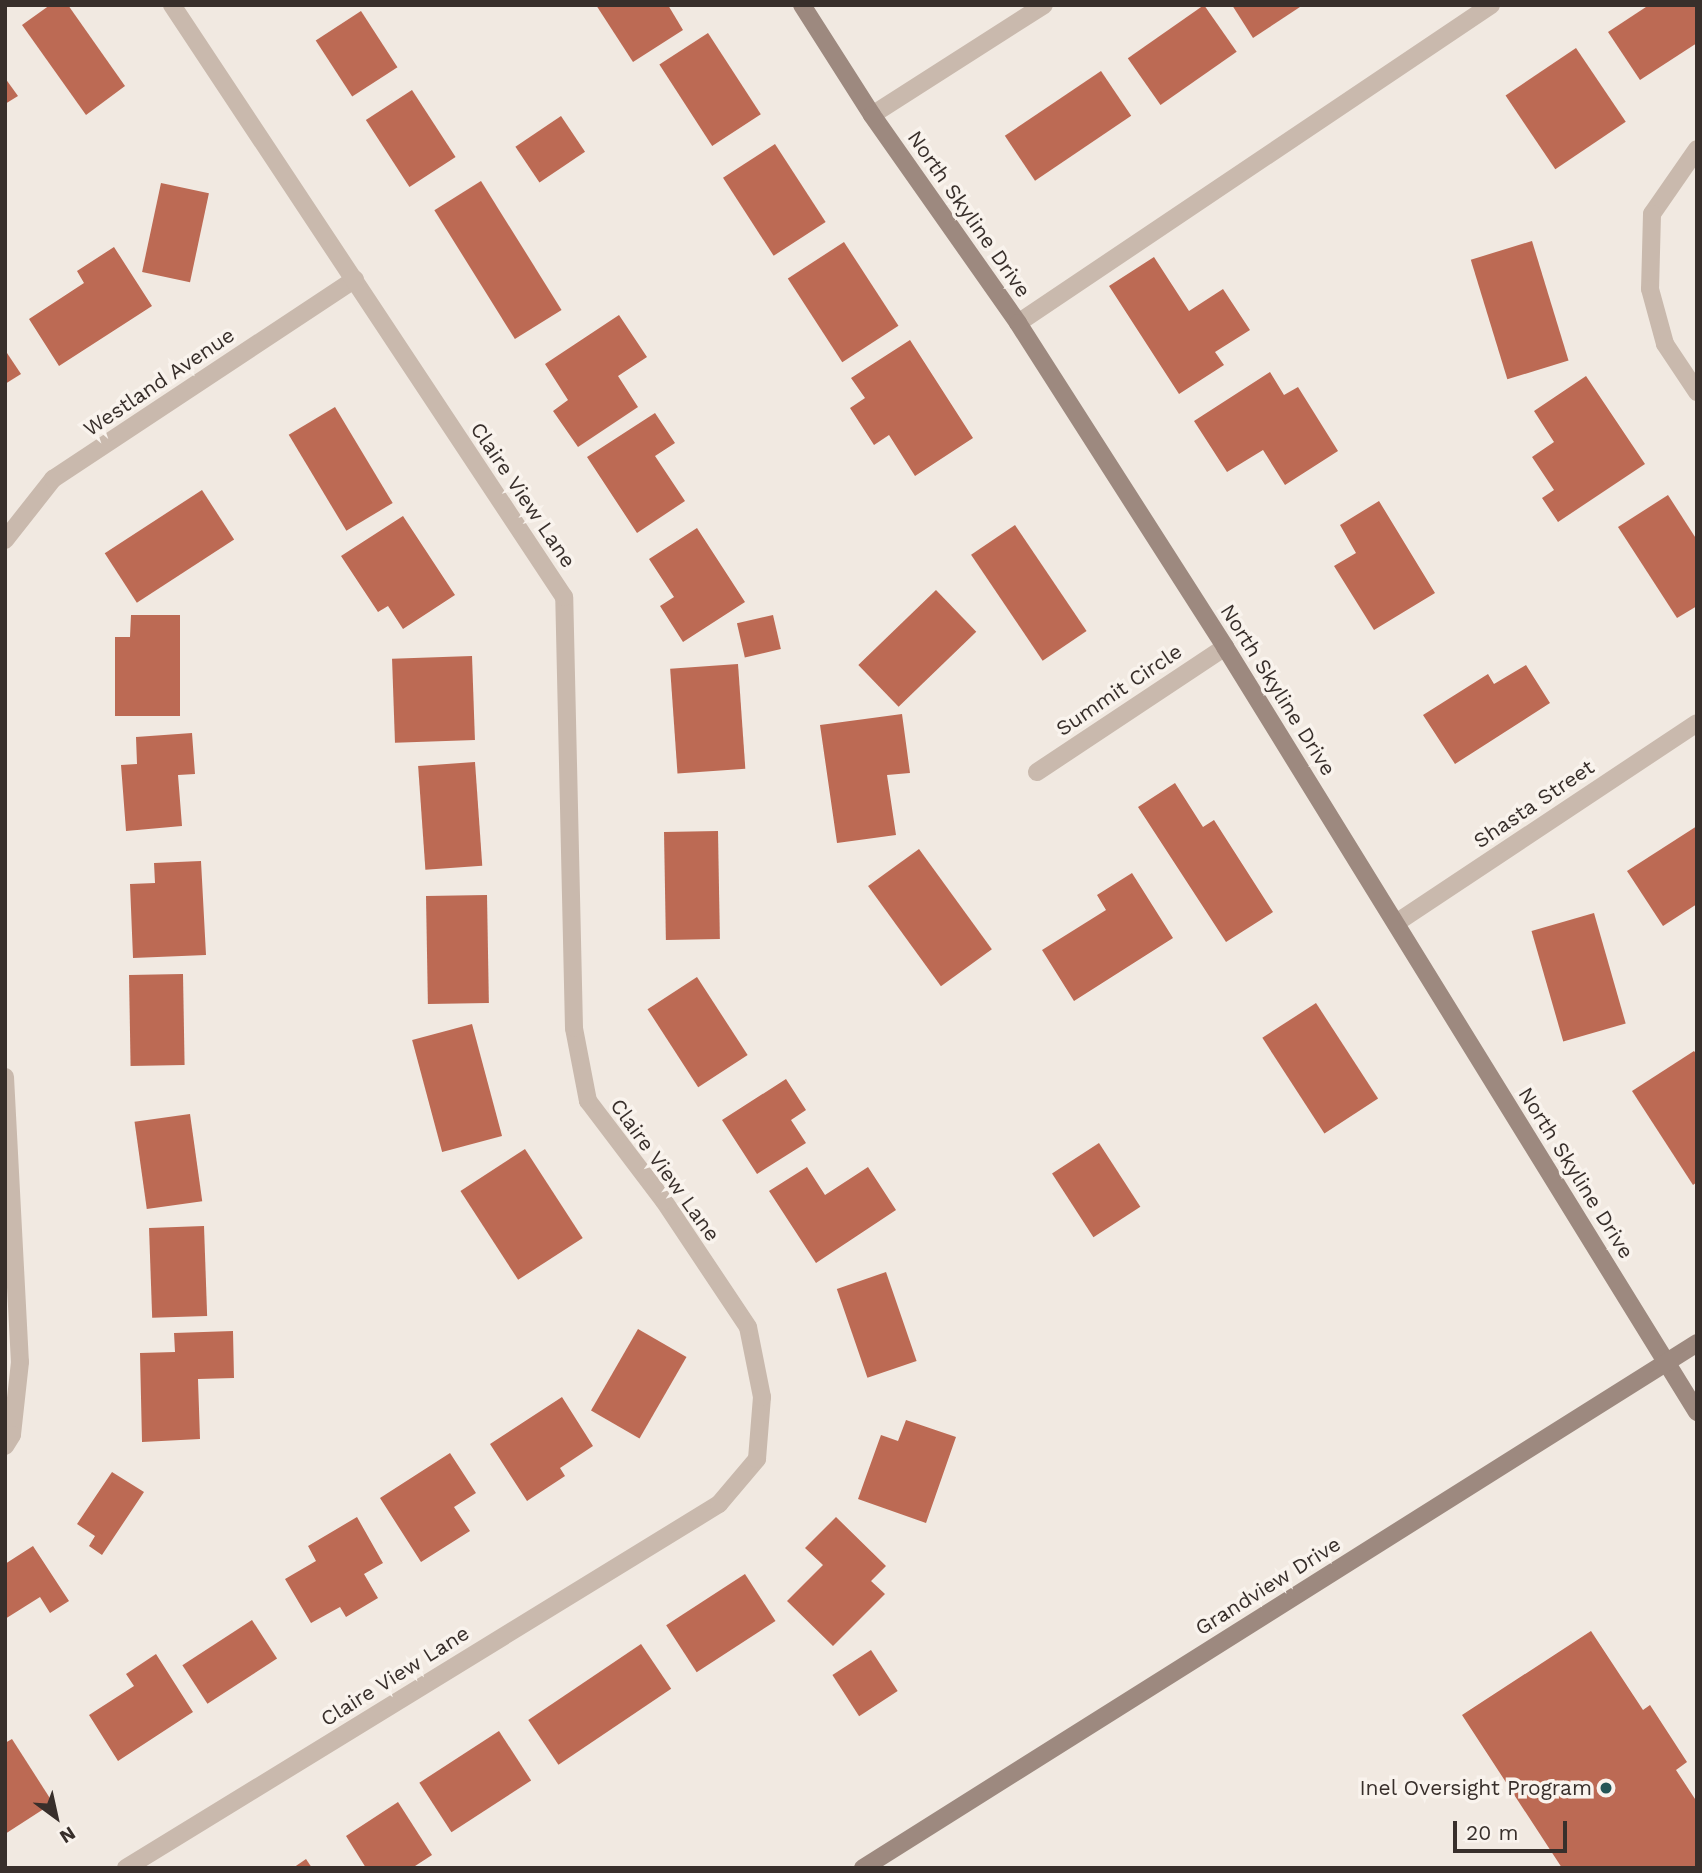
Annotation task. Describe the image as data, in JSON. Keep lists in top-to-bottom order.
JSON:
{
  "streets": {
    "main road": ["North Skyline Drive", "Grandview Drive"],
    "street": [
      "Westland Avenue",
      "Claire View Lane",
      "Summit Circle",
      "Shasta Street"
    ]
  },
  "crossings": [
    ["North Skyline Drive", "Summit Circle"],
    ["North Skyline Drive", "Shasta Street"],
    ["North Skyline Drive", "Grandview Drive"],
    ["Westland Avenue", "Claire View Lane"]
  ],
  "places": ["Inel Oversight Program"],
  "scale_bar": "20 m",
  "north": "bottom right"
}
